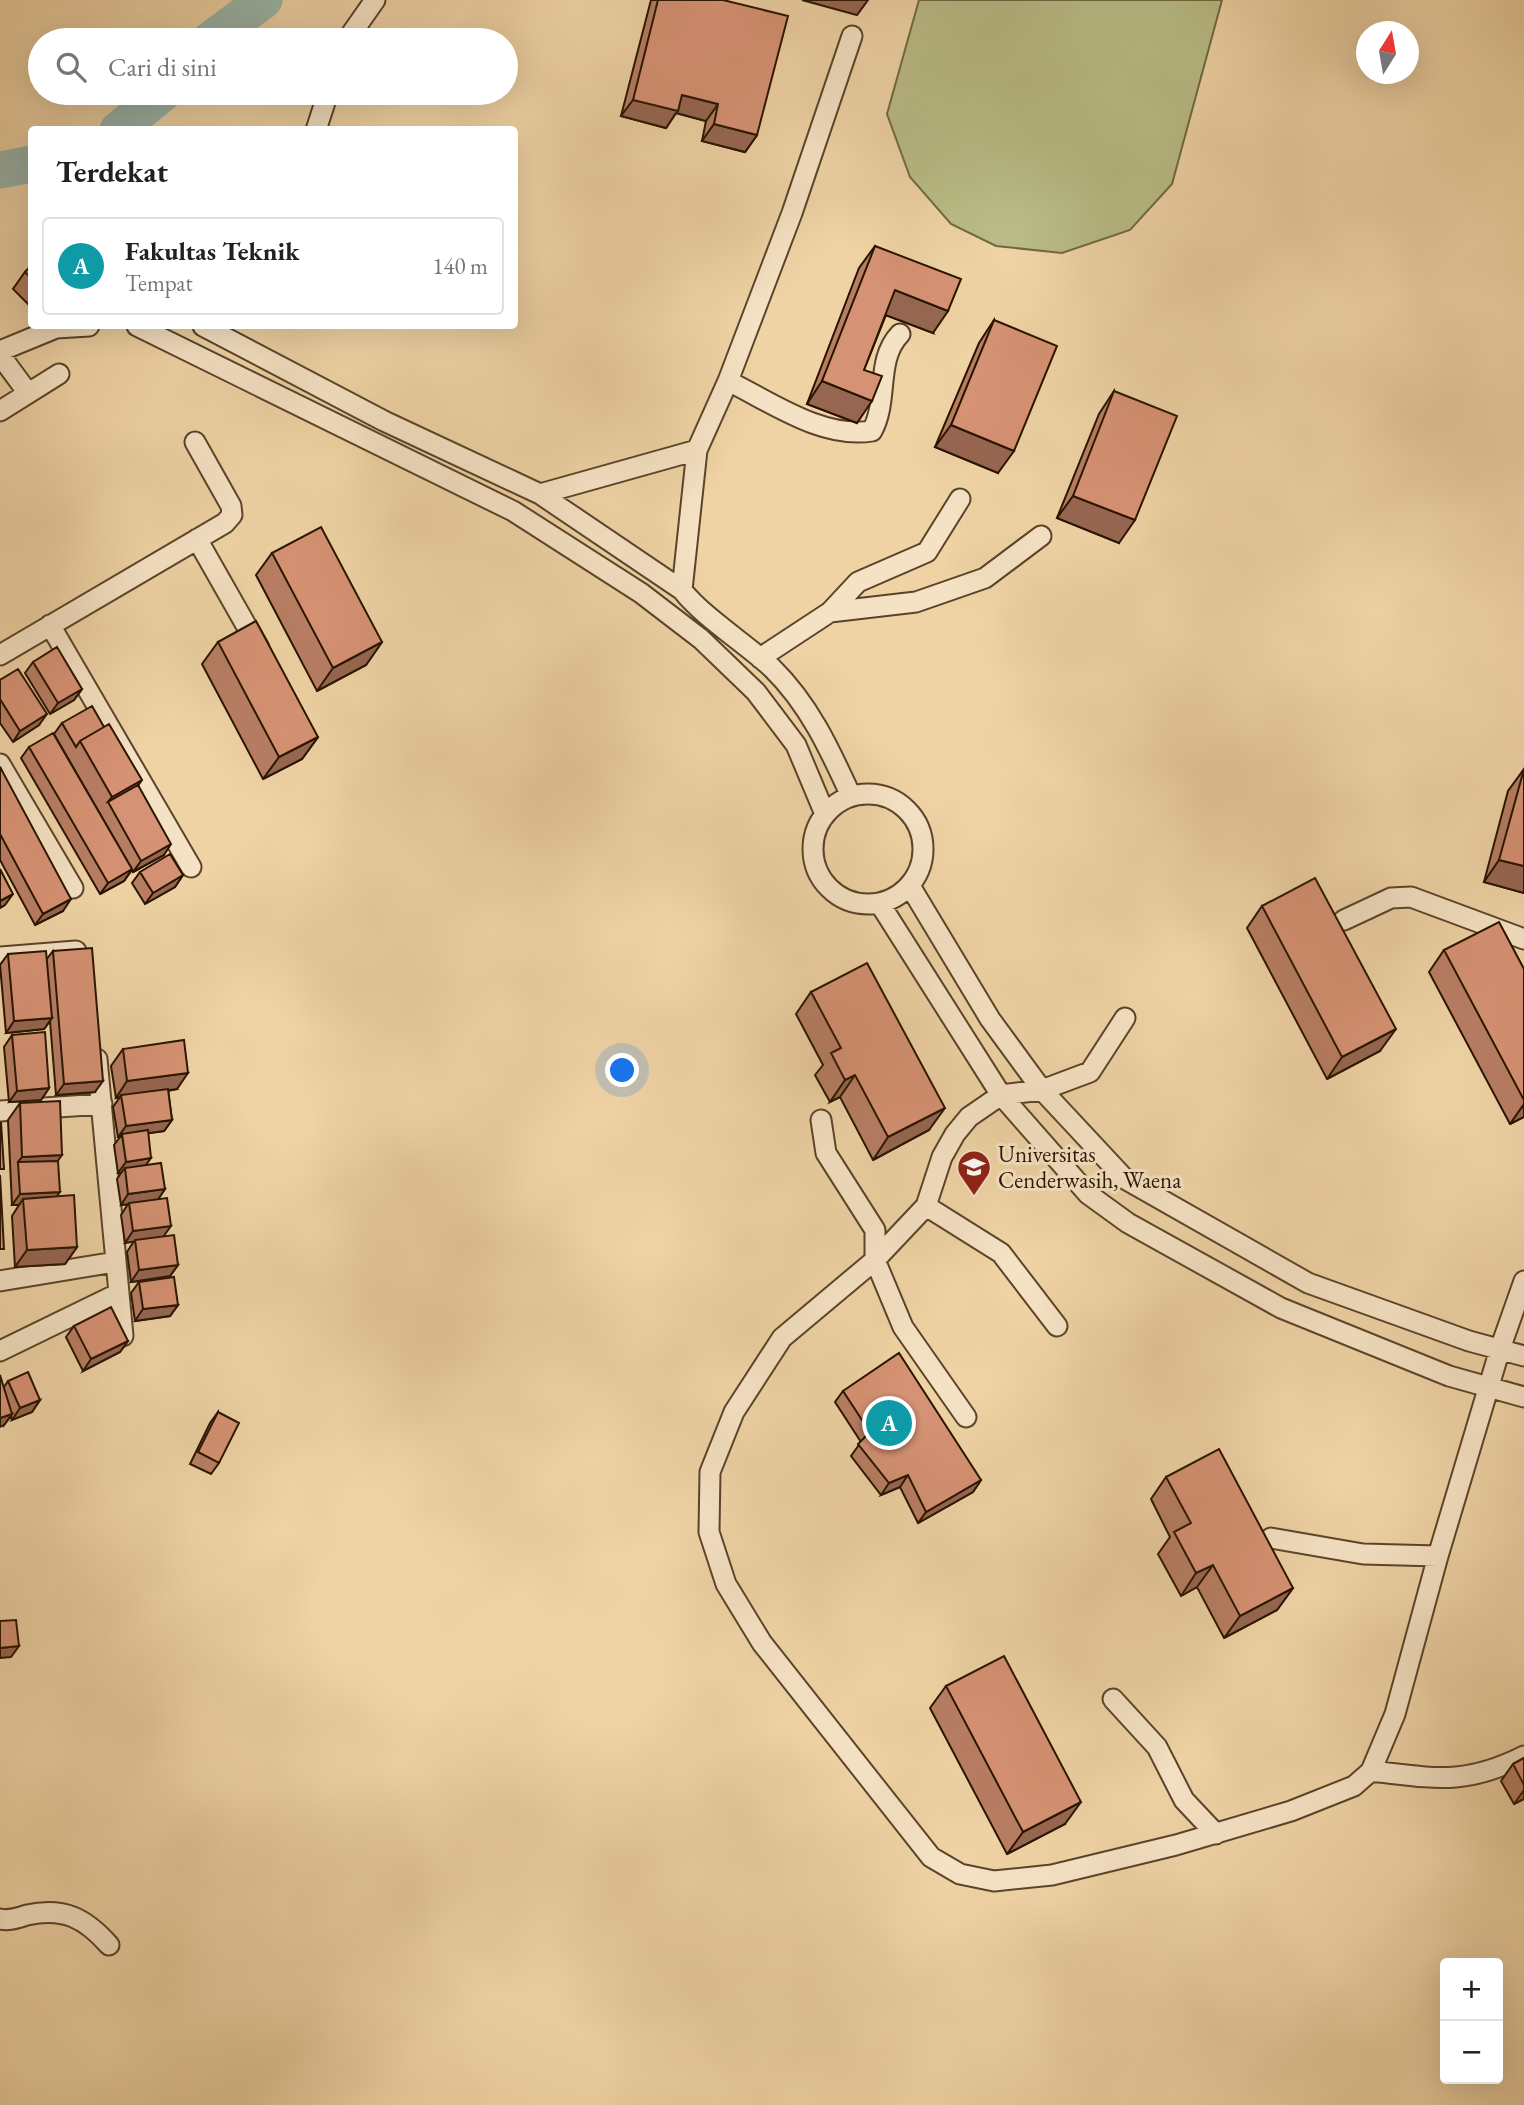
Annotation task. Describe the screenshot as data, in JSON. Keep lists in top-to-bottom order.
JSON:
{
  "places": {
    "school or university": ["Universitas Cenderwasih, Waena"]
  },
  "north": "top",
  "page": {
    "search": "Cari di sini",
    "heading": "Terdekat",
    "list": [
      {
        "mark": "A",
        "name": "Fakultas Teknik",
        "note": "Tempat",
        "value": "140 m"
      }
    ],
    "pins": "A",
    "map_buttons": ["+", "−"]
  }
}
